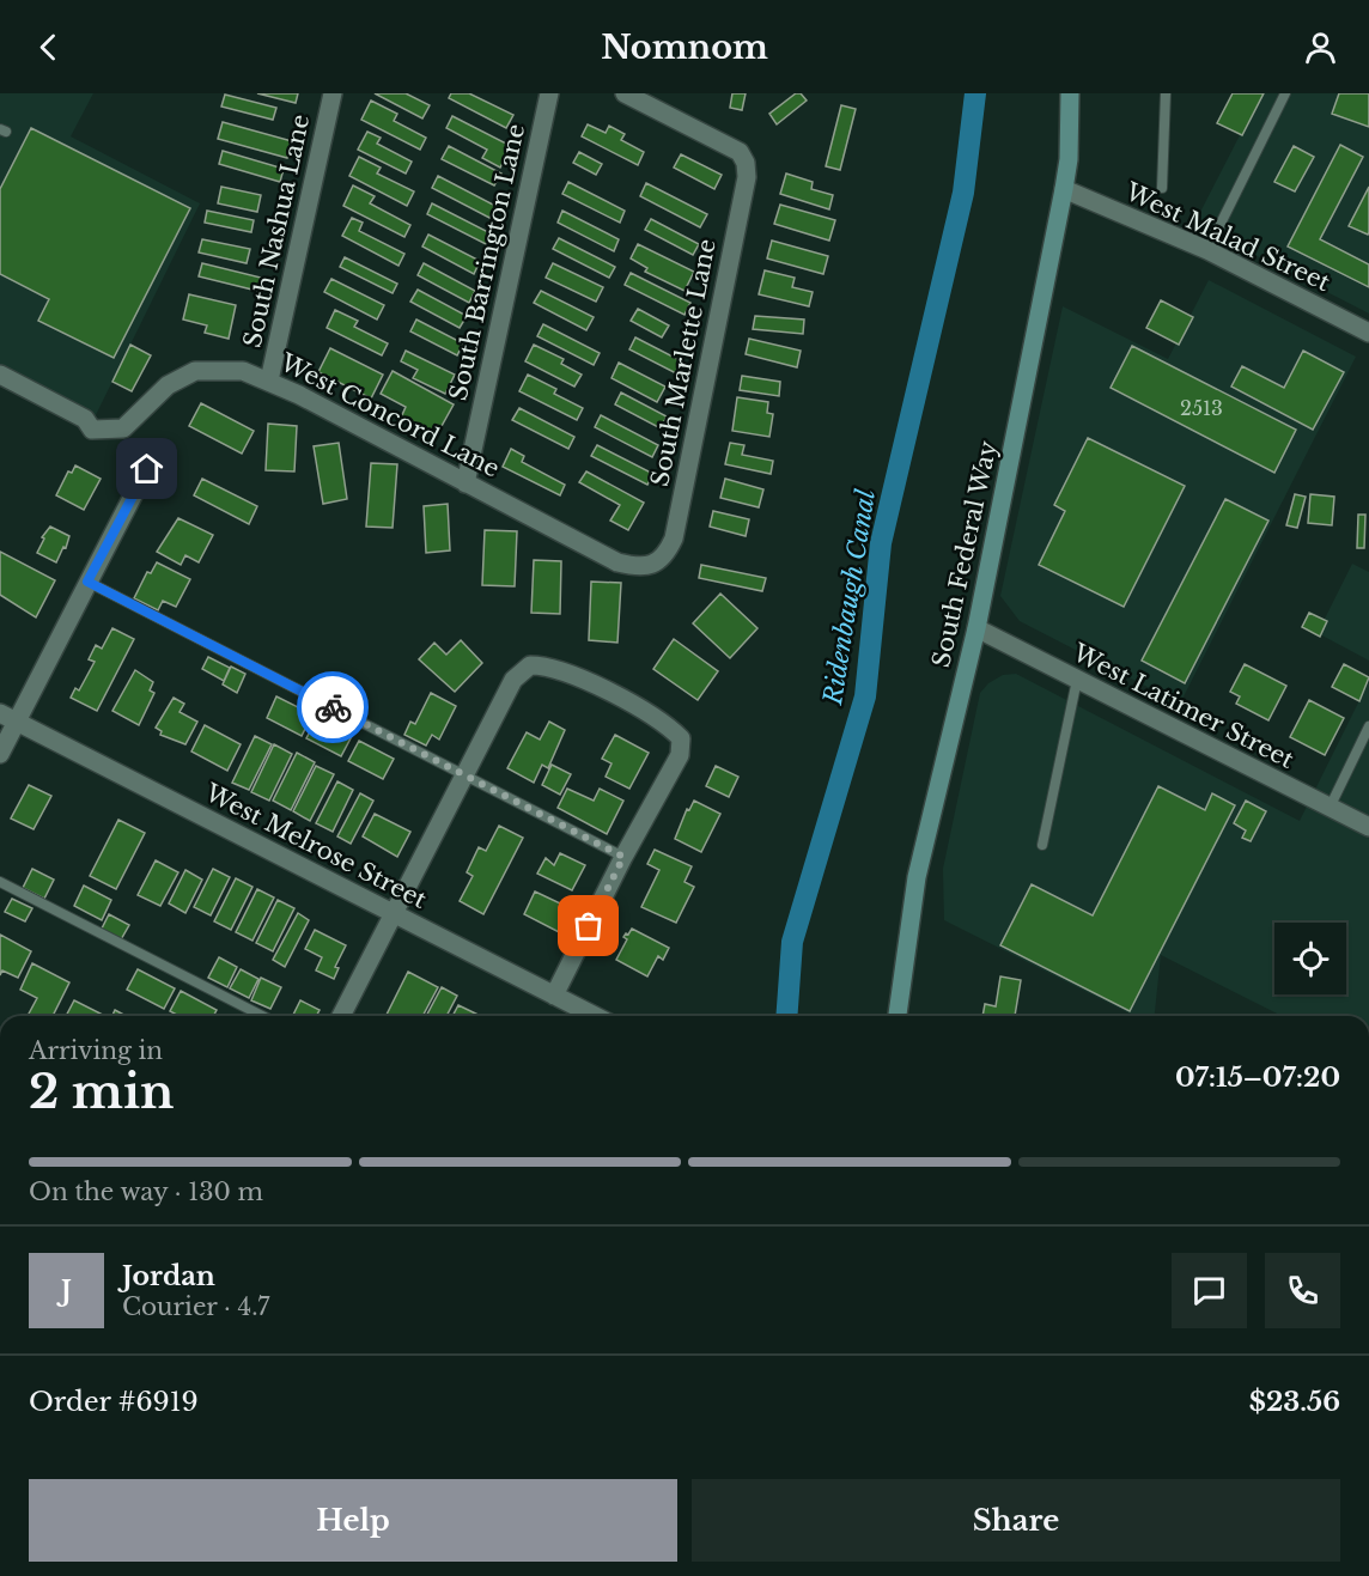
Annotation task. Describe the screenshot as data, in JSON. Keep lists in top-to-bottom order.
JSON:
{
  "streets": {
    "main road": ["South Federal Way"],
    "street": [
      "South Nashua Lane",
      "West Malad Street",
      "South Barrington Lane",
      "South Marlette Lane",
      "West Concord Lane",
      "West Latimer Street",
      "West Melrose Street"
    ]
  },
  "crossings": [
    ["South Nashua Lane", "West Concord Lane"],
    ["West Malad Street", "South Federal Way"],
    ["South Barrington Lane", "West Concord Lane"],
    ["South Marlette Lane", "West Concord Lane"],
    ["South Federal Way", "West Latimer Street"]
  ],
  "water": ["Ridenbaugh Canal"],
  "house_numbers": ["2513"],
  "page": {
    "header": "Nomnom",
    "heading": ["2 min", "Arriving in", "07:15–07:20"],
    "panel": [
      "Jordan",
      "Courier · 4.7",
      "Order #6919",
      "$23.56"
    ],
    "bar": "On the way · 130 m",
    "round": "J",
    "buttons": ["Help", "Share"]
  }
}
